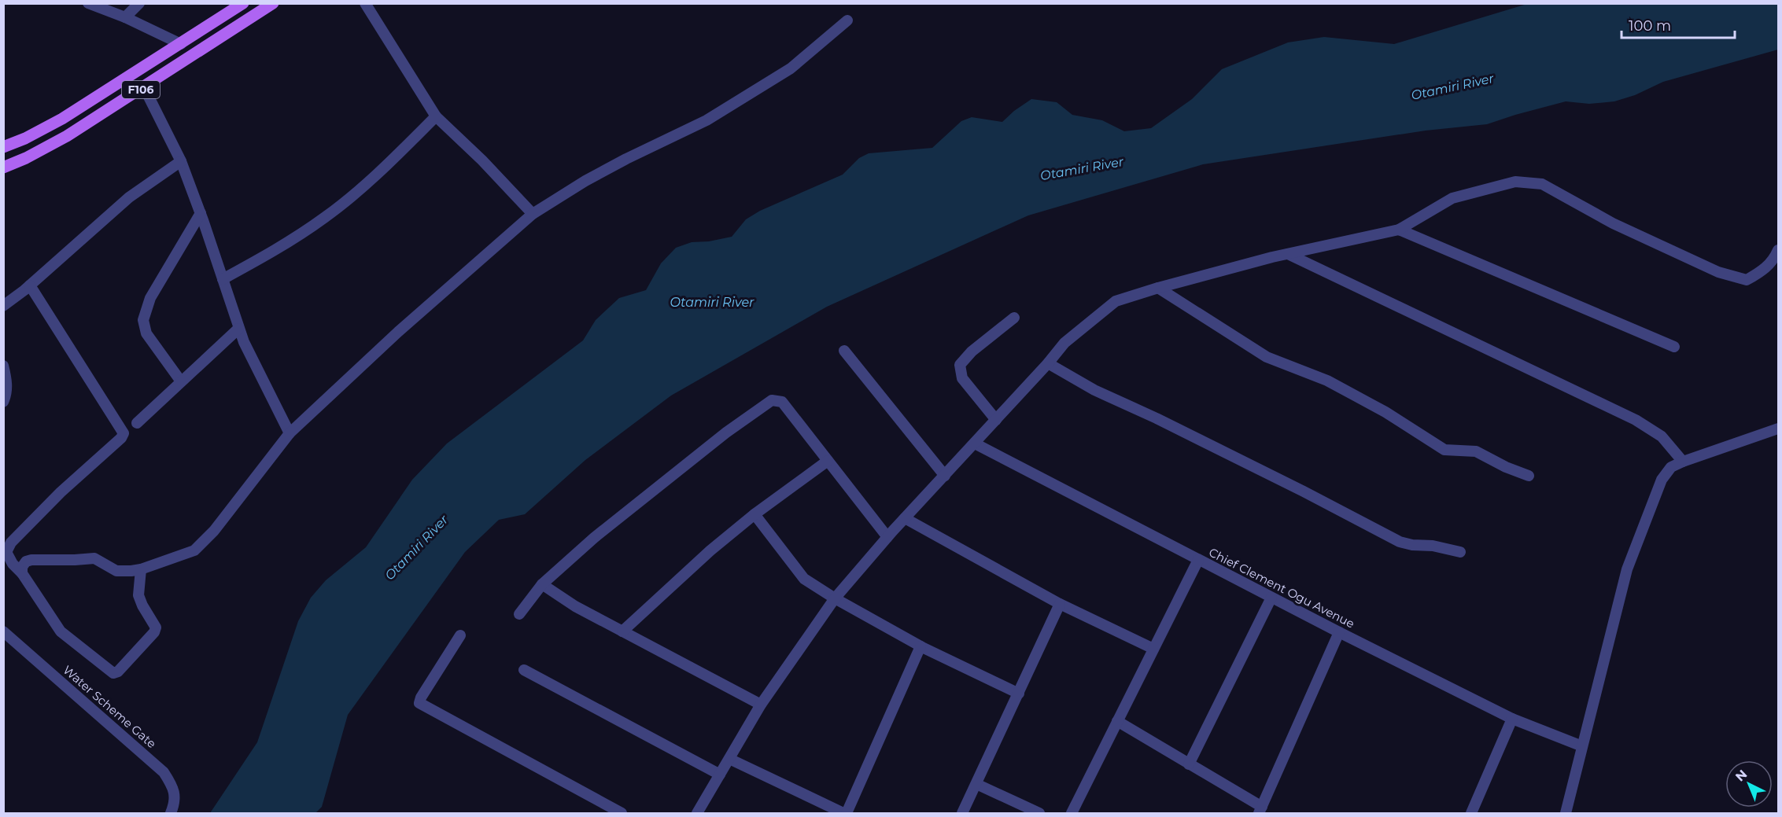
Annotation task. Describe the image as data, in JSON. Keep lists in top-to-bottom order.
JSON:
{
  "streets": {
    "main road": ["F106"],
    "street": ["Chief Clement Ogu Avenue", "Water Scheme Gate"]
  },
  "water": ["Otamiri River"],
  "scale_bar": "100 m",
  "north": "top left"
}
